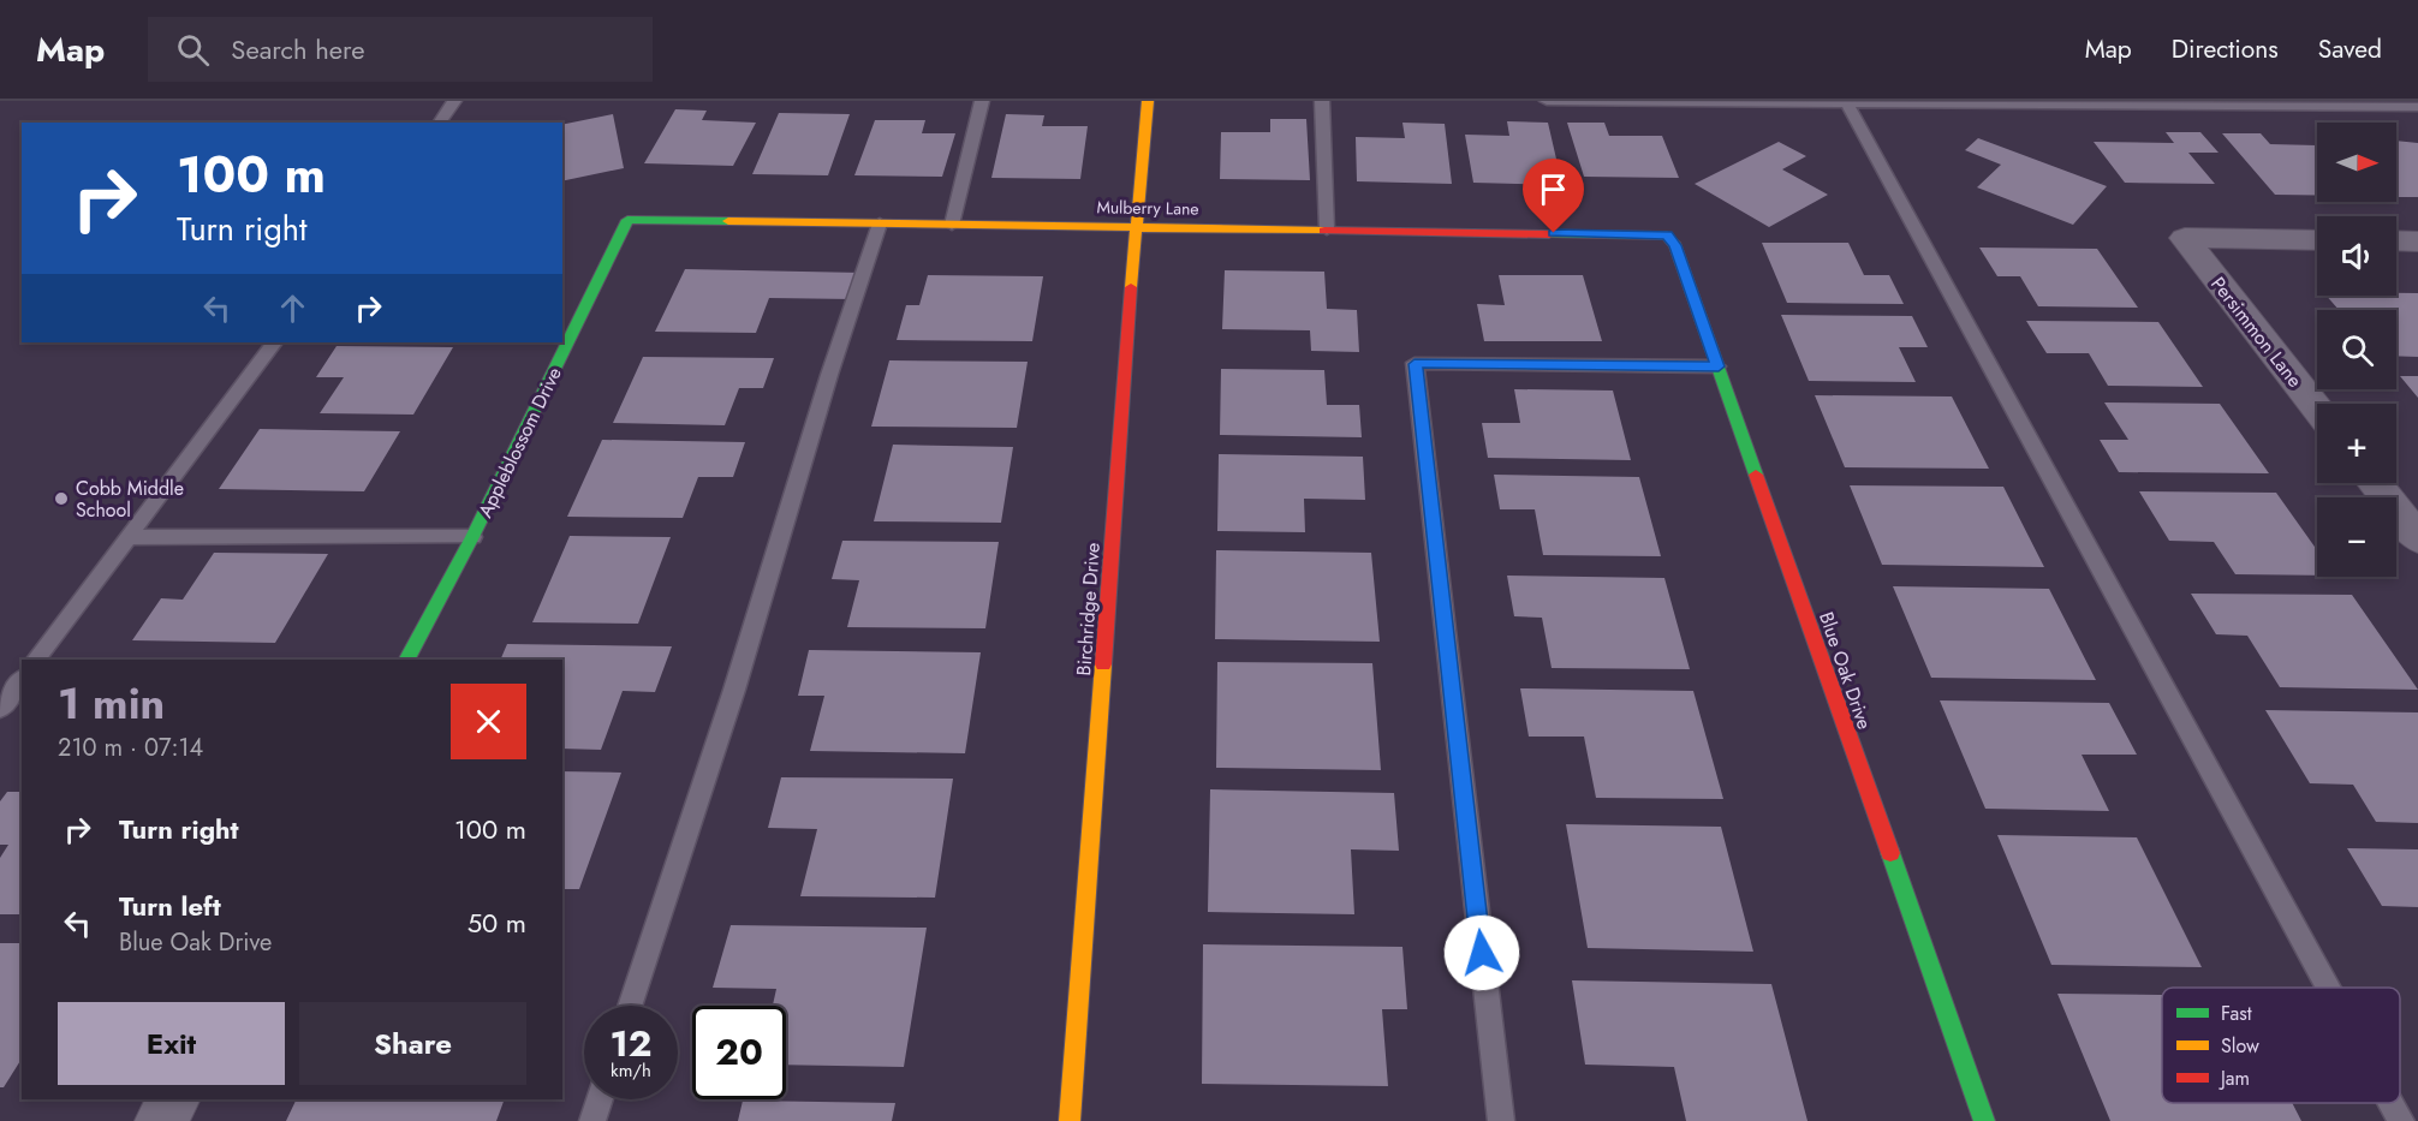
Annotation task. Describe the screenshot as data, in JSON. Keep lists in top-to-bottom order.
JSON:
{
  "streets": {
    "street": [
      "Mulberry Lane",
      "Persimmon Lane",
      "Appleblossom Drive",
      "Birchridge Drive",
      "Blue Oak Drive"
    ]
  },
  "crossings": [
    ["Mulberry Lane", "Appleblossom Drive"],
    ["Mulberry Lane", "Birchridge Drive"],
    ["Mulberry Lane", "Blue Oak Drive"]
  ],
  "places": ["Cobb Middle School"],
  "legend": ["Fast", "Slow", "Jam"],
  "north": "right",
  "page": {
    "header": "Map",
    "search": "Search here",
    "nav": ["Map", "Directions", "Saved"],
    "map_buttons": ["+", "−"],
    "turn": ["100 m", "Turn right"],
    "heading": ["1 min", "210 m · 07:14"],
    "list": [
      {
        "name": "Turn right",
        "value": "100 m"
      },
      {
        "name": "Turn left",
        "note": "Blue Oak Drive",
        "value": "50 m"
      }
    ],
    "buttons": ["Exit", "Share"],
    "speed": "12 km/h",
    "limit": "20"
  }
}
